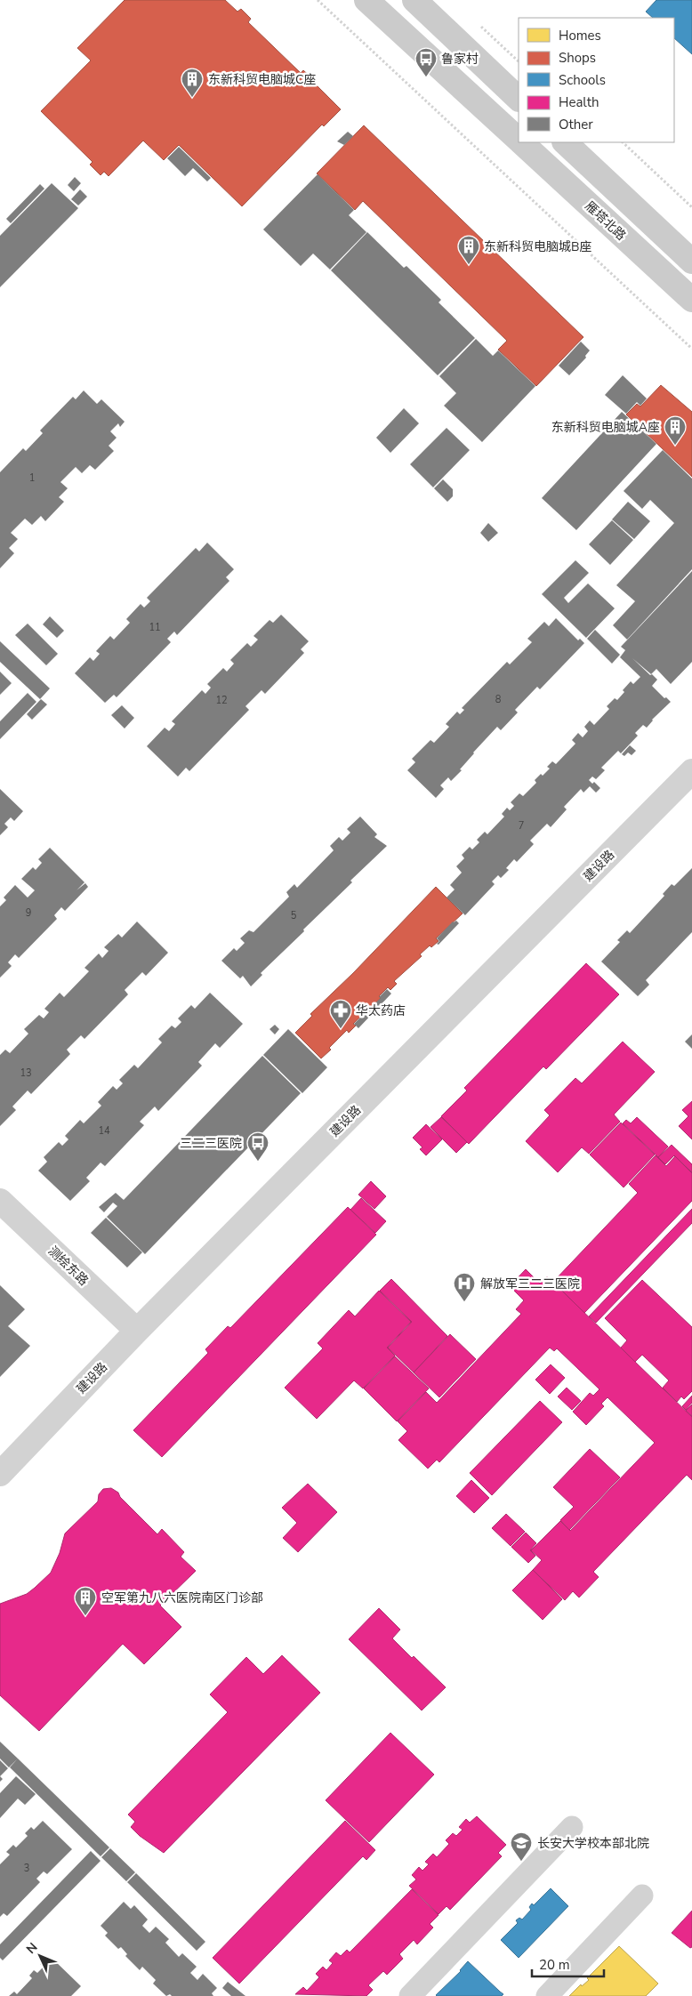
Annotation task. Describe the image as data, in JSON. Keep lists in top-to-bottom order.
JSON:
{
  "streets": {
    "main road": ["雁塔北路"],
    "street": ["建设路", "测绘东路"]
  },
  "crossings": [
    ["建设路", "测绘东路"]
  ],
  "places": {
    "bus stop": ["鲁家村", "三二三医院"],
    "building": [
      "东新科贸电脑城C座",
      "东新科贸电脑城B座",
      "东新科贸电脑城A座",
      "空军第九八六医院南区门诊部"
    ],
    "pharmacy": ["华太药店"],
    "hospital": ["解放军三二三医院"],
    "school or university": ["长安大学校本部北院"]
  },
  "house_numbers": [
    "1",
    "11",
    "8",
    "12",
    "7",
    "9",
    "5",
    "13",
    "14",
    "3"
  ],
  "legend": [
    "Homes",
    "Shops",
    "Schools",
    "Health",
    "Other"
  ],
  "scale_bar": "20 m",
  "north": "top left"
}
